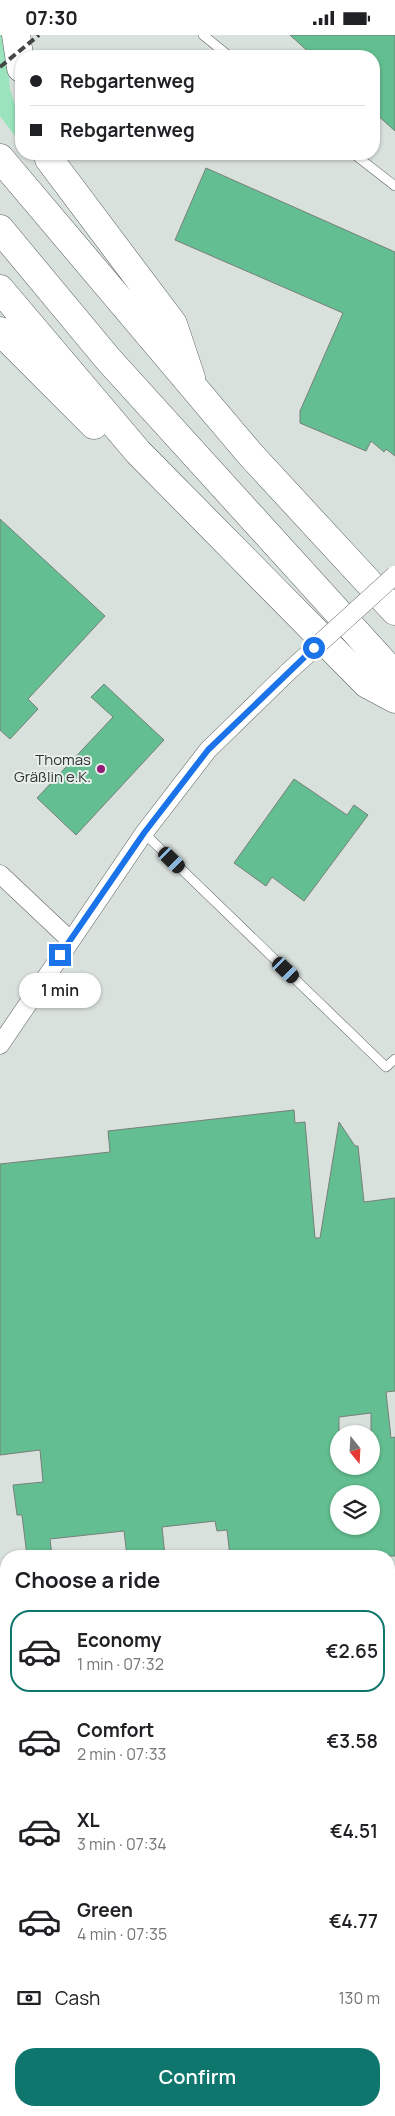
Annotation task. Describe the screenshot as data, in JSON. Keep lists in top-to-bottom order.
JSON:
{
  "places": ["Thomas Gräßlin e.K."],
  "north": "bottom",
  "page": {
    "status": "07:30",
    "banner": ["Rebgartenweg", "Rebgartenweg"],
    "bubble": "1 min",
    "heading": "Choose a ride",
    "list": [
      {
        "name": "Economy",
        "note": "1 min · 07:32",
        "value": "€2.65"
      },
      {
        "name": "Comfort",
        "note": "2 min · 07:33",
        "value": "€3.58"
      },
      {
        "name": "XL",
        "note": "3 min · 07:34",
        "value": "€4.51"
      },
      {
        "name": "Green",
        "note": "4 min · 07:35",
        "value": "€4.77"
      }
    ],
    "pay": ["Cash", "130 m"],
    "buttons": "Confirm"
  }
}
